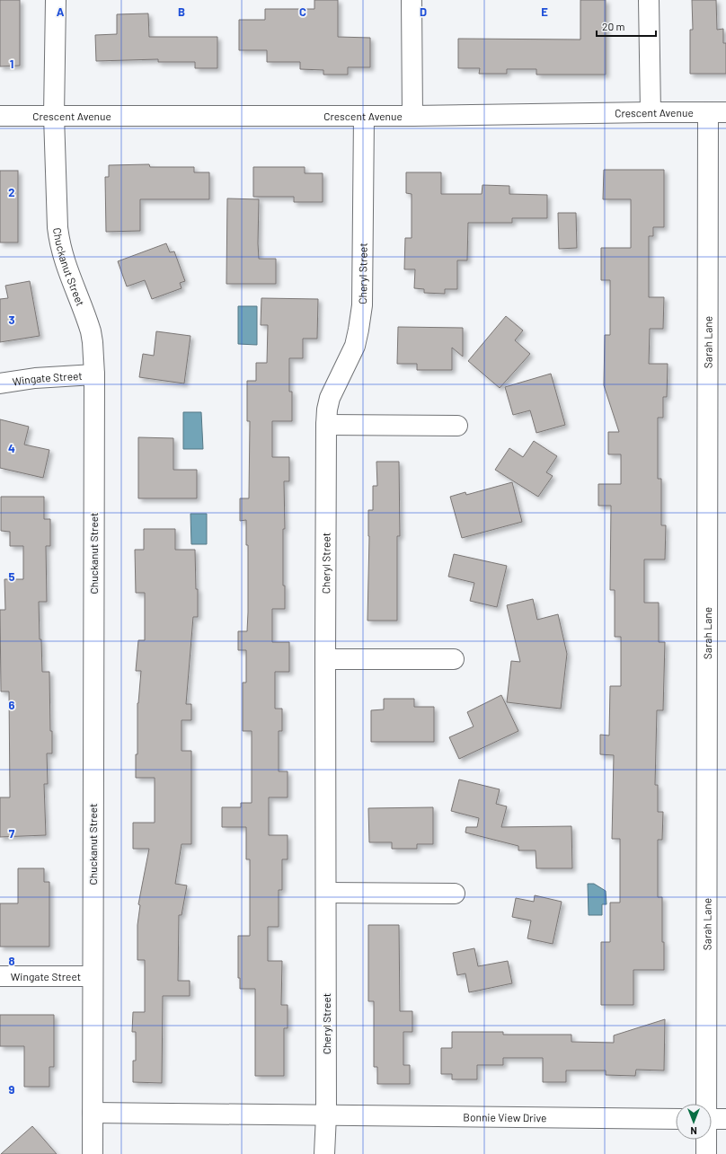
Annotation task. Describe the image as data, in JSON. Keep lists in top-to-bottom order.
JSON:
{
  "streets": {
    "street": [
      "Crescent Avenue",
      "Chuckanut Street",
      "Cheryl Street",
      "Sarah Lane",
      "Wingate Street",
      "Bonnie View Drive"
    ]
  },
  "crossings": [
    ["Crescent Avenue", "Chuckanut Street"],
    ["Crescent Avenue", "Cheryl Street"],
    ["Crescent Avenue", "Sarah Lane"],
    ["Chuckanut Street", "Wingate Street"],
    ["Chuckanut Street", "Bonnie View Drive"],
    ["Cheryl Street", "Bonnie View Drive"]
  ],
  "scale_bar": "20 m",
  "north": "bottom",
  "grid": {
    "columns": [
      "A",
      "B",
      "C",
      "D",
      "E"
    ],
    "rows": [
      "1",
      "2",
      "3",
      "4",
      "5",
      "6",
      "7",
      "8",
      "9"
    ]
  }
}
